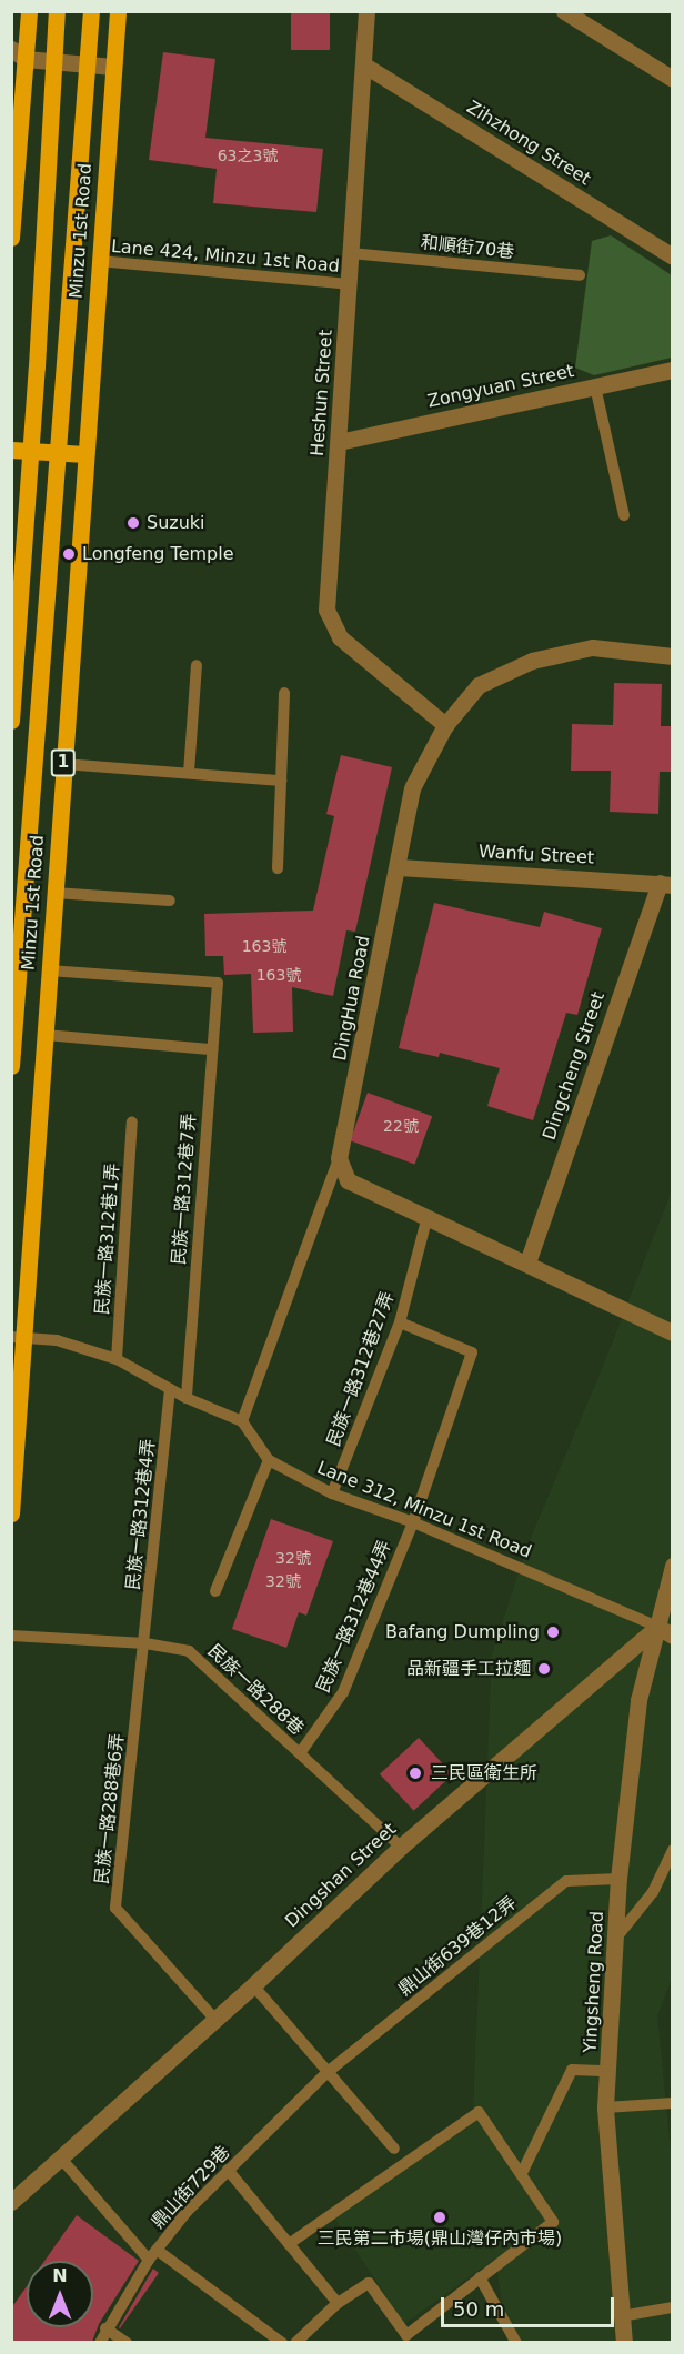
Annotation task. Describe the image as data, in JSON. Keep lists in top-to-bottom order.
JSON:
{
  "streets": {
    "main road": ["Minzu 1st Road", "1"],
    "street": [
      "Zihzhong Street",
      "Zongyuan Street",
      "Heshun Street",
      "Wanfu Street",
      "DingHua Road",
      "Dingcheng Street",
      "Dingshan Street",
      "Yingsheng Road"
    ],
    "lane": [
      "和順街70巷",
      "Lane 424, Minzu 1st Road",
      "民族一路312巷7弄",
      "民族一路312巷1弄",
      "民族一路312巷27弄",
      "Lane 312, Minzu 1st Road",
      "民族一路312巷4弄",
      "民族一路312巷44弄",
      "民族一路288巷",
      "民族一路288巷6弄",
      "鼎山街639巷12弄",
      "鼎山街729巷"
    ]
  },
  "crossings": [
    ["Zihzhong Street", "Heshun Street"],
    ["Minzu 1st Road", "Lane 424, Minzu 1st Road"],
    ["Minzu 1st Road", "民族一路312巷7弄"],
    ["和順街70巷", "Heshun Street"],
    ["Lane 424, Minzu 1st Road", "Heshun Street"],
    ["Zongyuan Street", "Heshun Street"],
    ["Heshun Street", "DingHua Road"],
    ["Wanfu Street", "DingHua Road"],
    ["Wanfu Street", "Dingcheng Street"],
    ["民族一路312巷27弄", "Lane 312, Minzu 1st Road"],
    ["民族一路312巷27弄", "民族一路312巷44弄"],
    ["Lane 312, Minzu 1st Road", "民族一路312巷44弄"],
    ["Lane 312, Minzu 1st Road", "Dingshan Street"],
    ["Lane 312, Minzu 1st Road", "Yingsheng Road"],
    ["民族一路312巷4弄", "民族一路288巷"],
    ["民族一路312巷4弄", "民族一路288巷6弄"],
    ["民族一路312巷44弄", "民族一路288巷"],
    ["民族一路288巷", "民族一路288巷6弄"],
    ["民族一路288巷", "Dingshan Street"],
    ["民族一路288巷6弄", "Dingshan Street"],
    ["Dingshan Street", "Yingsheng Road"],
    ["鼎山街639巷12弄", "Yingsheng Road"],
    ["鼎山街639巷12弄", "鼎山街729巷"]
  ],
  "places": [
    "Suzuki",
    "Longfeng Temple",
    "Bafang Dumpling",
    "品新疆手工拉麵",
    "三民區衛生所",
    "三民第二市場(鼎山灣仔內市場)"
  ],
  "house_numbers": [
    "63之3號",
    "163號",
    "163號",
    "22號",
    "32號",
    "32號"
  ],
  "scale_bar": "50 m",
  "north": "top"
}
